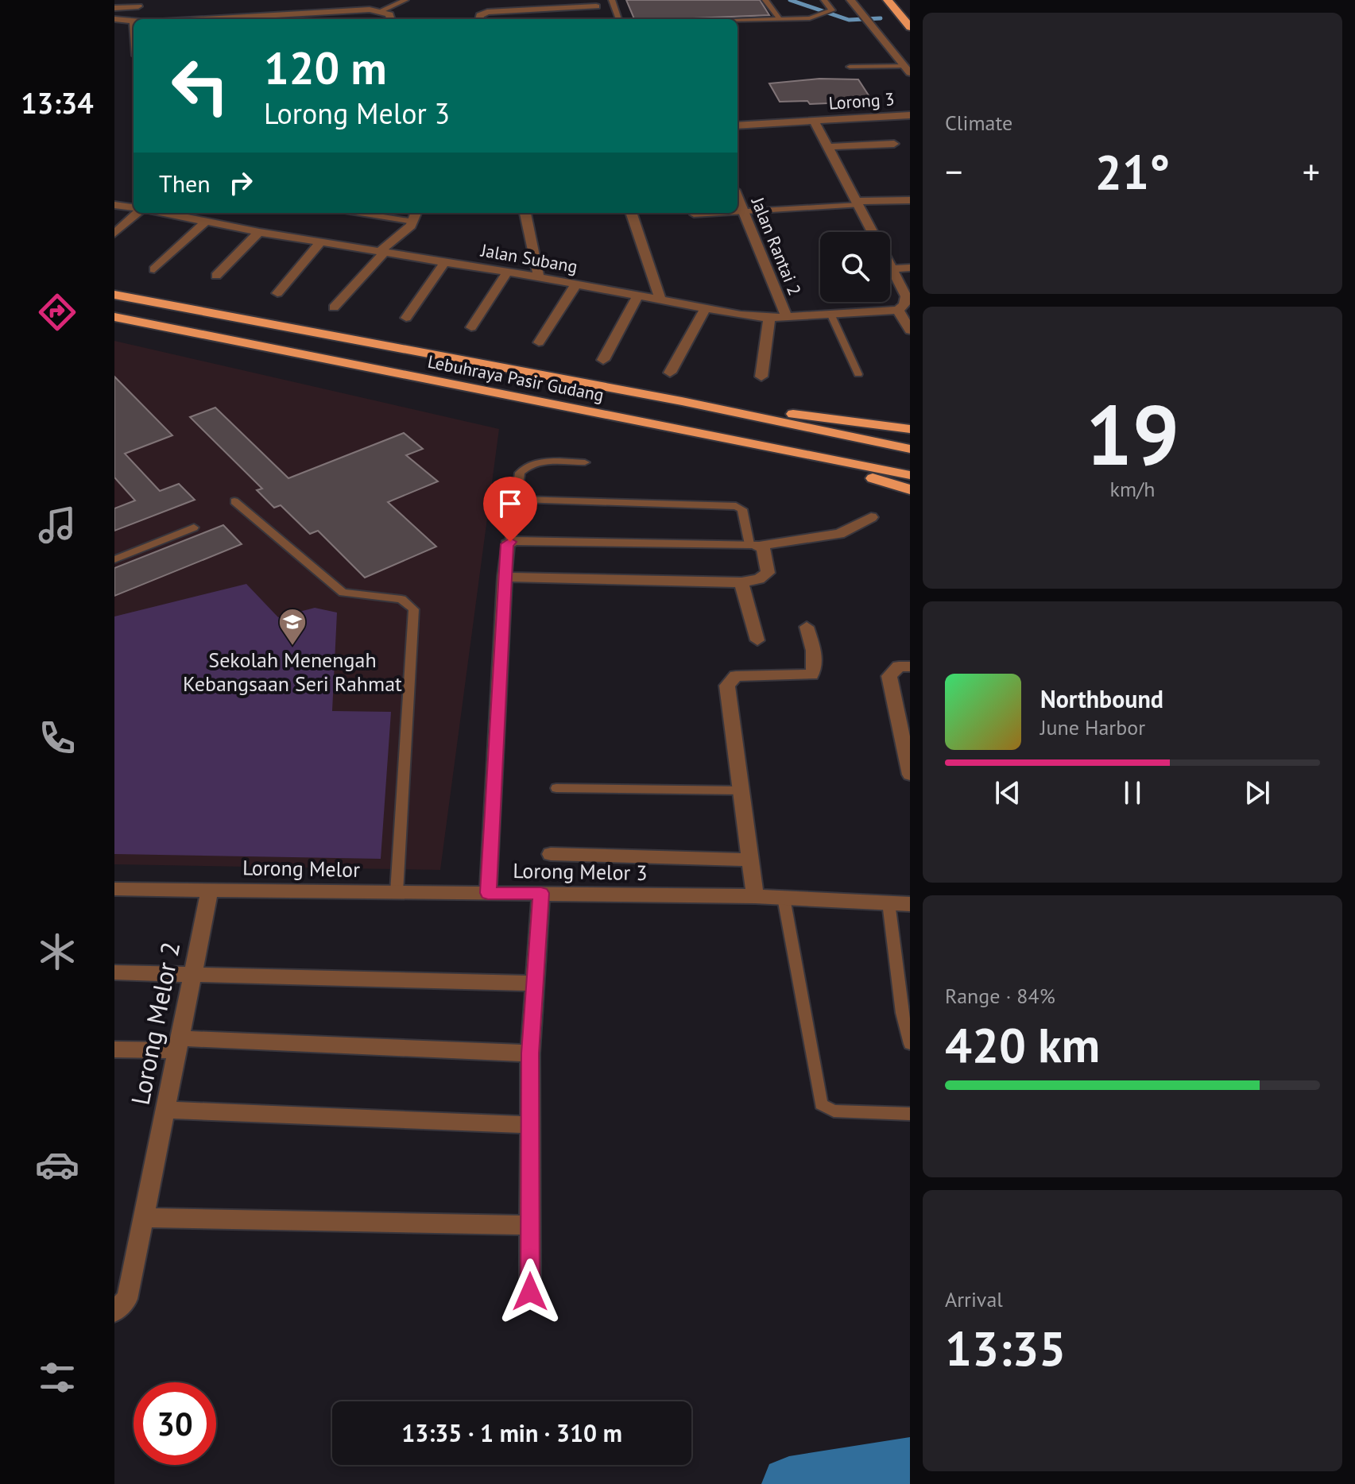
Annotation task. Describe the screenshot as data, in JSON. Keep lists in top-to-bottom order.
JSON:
{
  "streets": {
    "highway": ["Lebuhraya Pasir Gudang"],
    "street": [
      "Lorong 3",
      "Jalan Rantai 2",
      "Jalan Subang",
      "Lorong Melor",
      "Lorong Melor 3",
      "Lorong Melor 2"
    ]
  },
  "crossings": [
    ["Jalan Rantai 2", "Jalan Subang"],
    ["Lorong Melor", "Lorong Melor 3"],
    ["Lorong Melor", "Lorong Melor 2"]
  ],
  "places": {
    "school or university": ["Sekolah Menengah Kebangsaan Seri Rahmat"]
  },
  "page": {
    "tabs": "13:34",
    "tile": [
      "Climate",
      ["19", "km/h"],
      ["Range · 84%", "420 km"],
      ["Arrival", "13:35"]
    ],
    "turn": ["120 m", "Lorong Melor 3"],
    "heat": ["−", "21°", "+"],
    "then": "Then",
    "song": ["Northbound", "June Harbor"],
    "limit": "30",
    "trip": "13:35 · 1 min · 310 m"
  }
}
